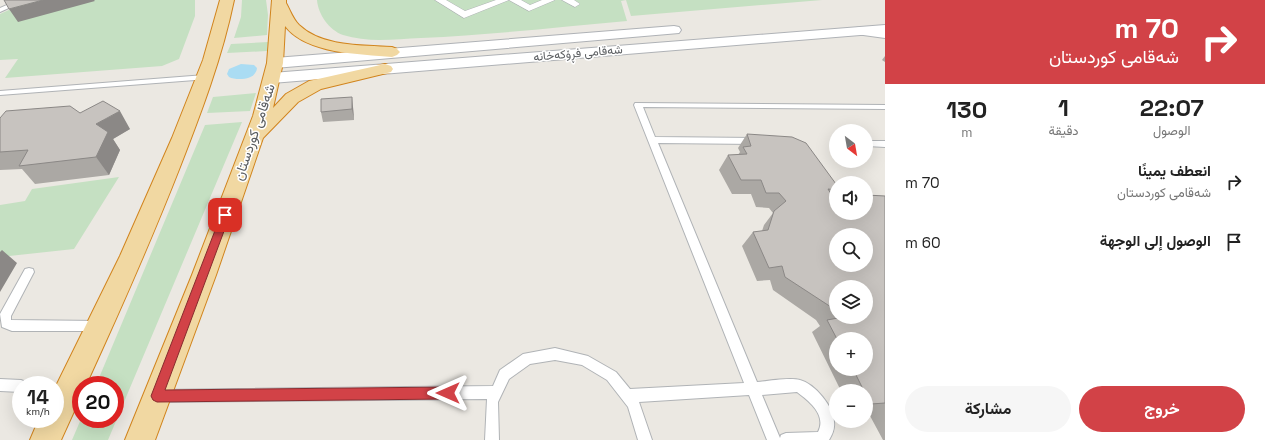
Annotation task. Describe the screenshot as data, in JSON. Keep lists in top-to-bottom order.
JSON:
{
  "streets": {
    "highway": ["شەقامی کوردستان"],
    "main road": ["شەقامی فڕۆکەخانە"]
  },
  "crossings": [
    ["شەقامی فڕۆکەخانە", "شەقامی کوردستان"]
  ],
  "north": "bottom right",
  "page": {
    "turn": ["70 m", "شەقامی کوردستان"],
    "eta": [
      "22:07",
      "الوصول",
      "1",
      "دقيقة",
      "130",
      "m"
    ],
    "map_buttons": ["+", "−"],
    "list": [
      {
        "name": "انعطف يمينًا",
        "note": "شەقامی کوردستان",
        "value": "70 m"
      },
      {
        "name": "الوصول إلى الوجهة",
        "value": "60 m"
      }
    ],
    "speed": "14 km/h",
    "limit": "20",
    "buttons": ["خروج", "مشاركة"]
  }
}
